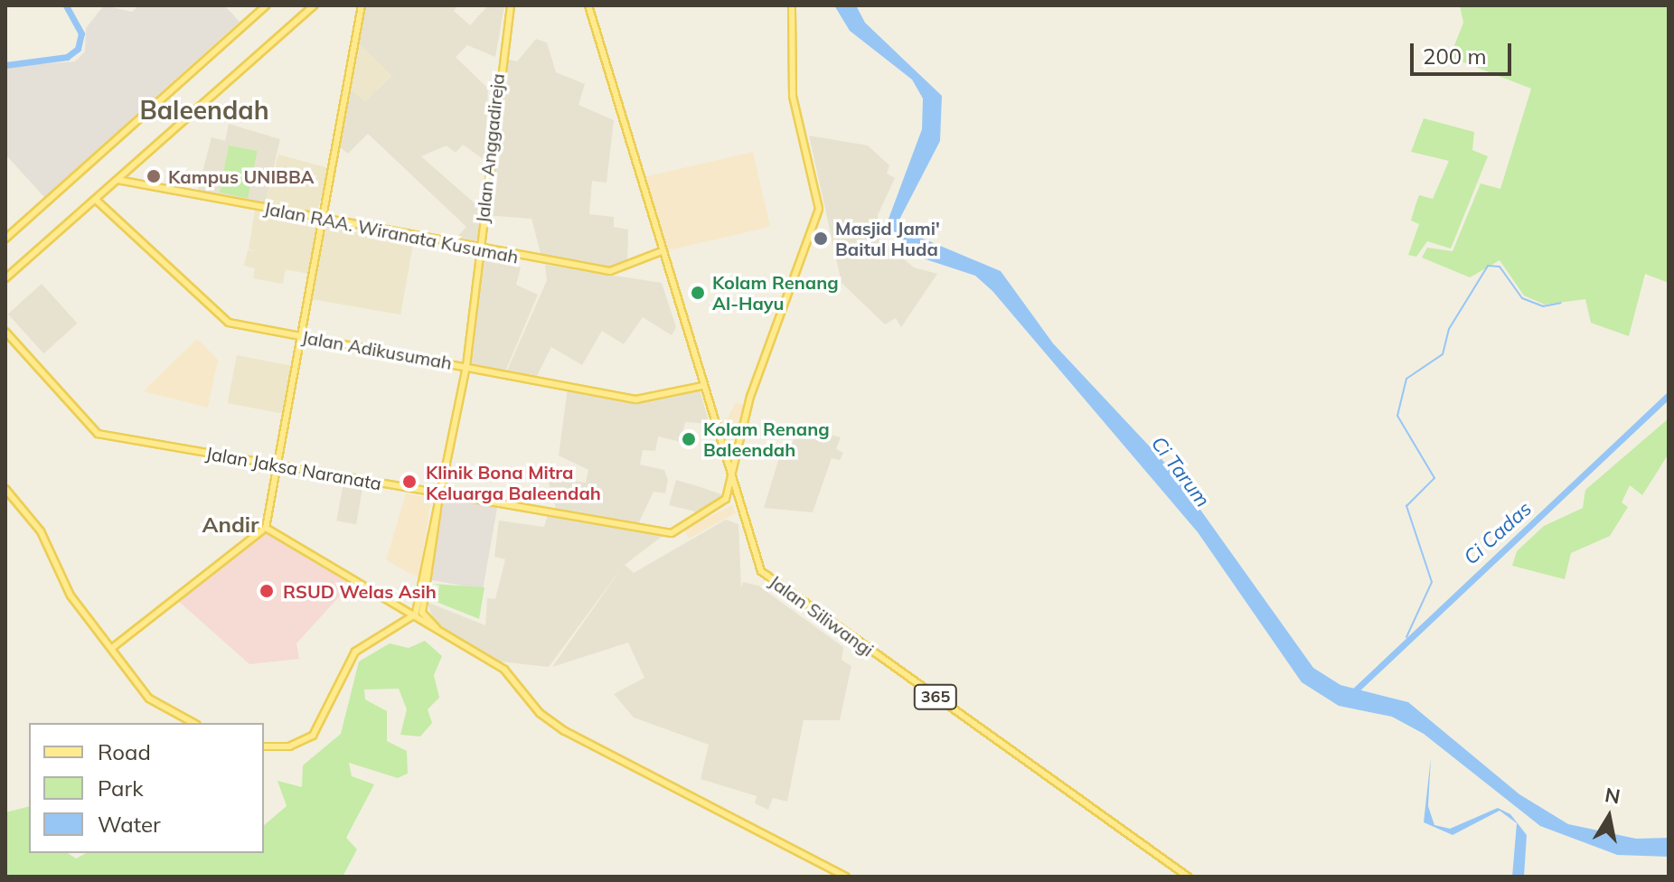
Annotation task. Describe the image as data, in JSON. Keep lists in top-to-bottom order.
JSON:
{
  "streets": {
    "main road": [
      "Jalan Anggadireja",
      "Jalan RAA. Wiranata Kusumah",
      "Jalan Adikusumah",
      "Jalan Jaksa Naranata",
      "Jalan Siliwangi",
      "365"
    ]
  },
  "crossings": [
    ["Jalan Anggadireja", "Jalan RAA. Wiranata Kusumah"],
    ["Jalan Anggadireja", "Jalan Adikusumah"],
    ["Jalan Anggadireja", "Jalan Jaksa Naranata"],
    ["Jalan RAA. Wiranata Kusumah", "Jalan Siliwangi"],
    ["Jalan Adikusumah", "Jalan Siliwangi"],
    ["Jalan Siliwangi", "365"]
  ],
  "districts": ["Baleendah", "Andir"],
  "water": ["Ci Tarum", "Ci Cadas"],
  "places": [
    "Kampus UNIBBA",
    "Masjid Jami' Baitul Huda",
    "Kolam Renang Al-Hayu",
    "Kolam Renang Baleendah",
    "Klinik Bona Mitra Keluarga Baleendah",
    "RSUD Welas Asih"
  ],
  "legend": ["Road", "Park", "Water"],
  "scale_bar": "200 m",
  "north": "top"
}
